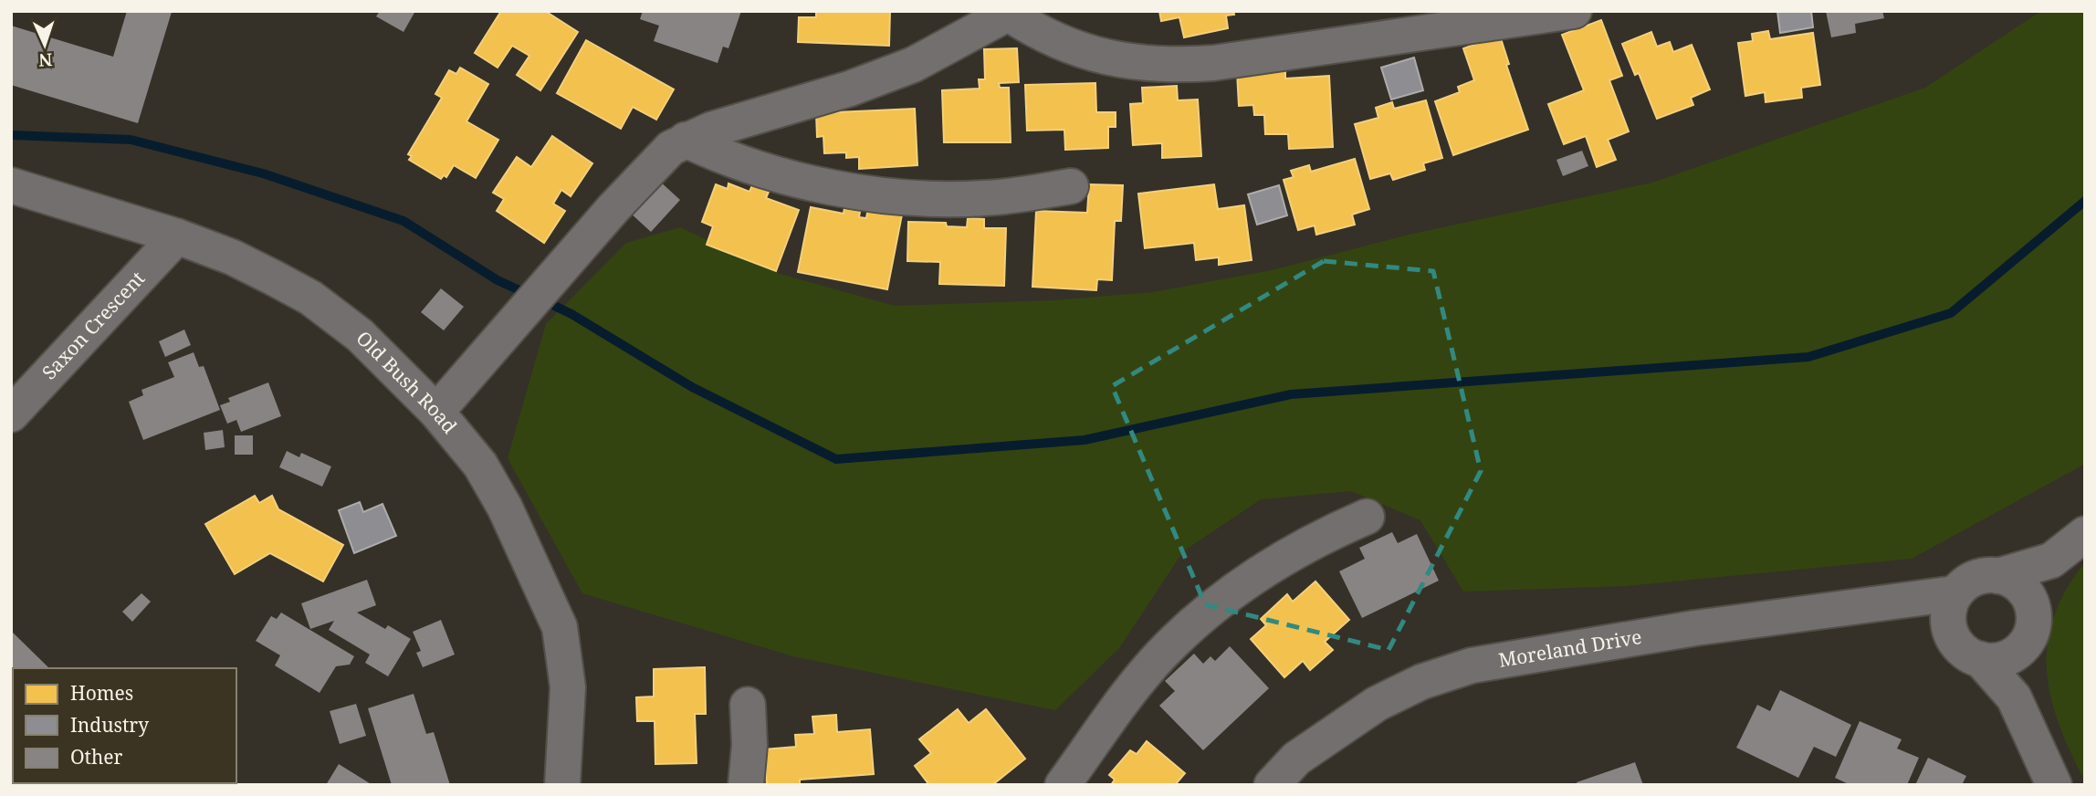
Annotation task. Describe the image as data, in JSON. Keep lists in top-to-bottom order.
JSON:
{
  "streets": {
    "street": ["Saxon Crescent", "Old Bush Road", "Moreland Drive"]
  },
  "crossings": [
    ["Saxon Crescent", "Old Bush Road"]
  ],
  "legend": ["Homes", "Industry", "Other"],
  "north": "bottom"
}
